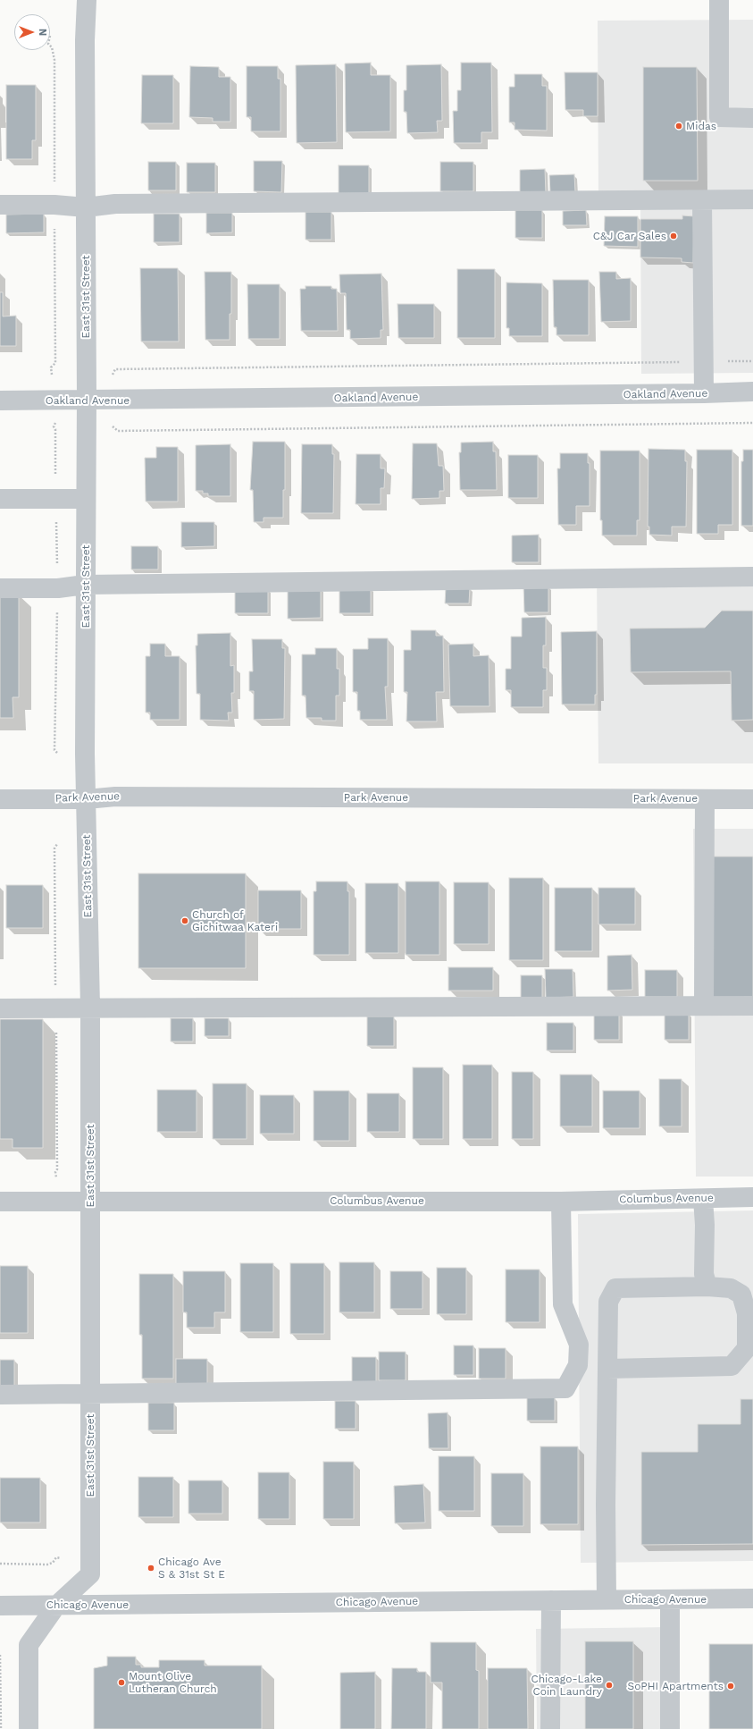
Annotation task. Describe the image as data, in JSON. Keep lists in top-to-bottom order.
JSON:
{
  "streets": {
    "street": [
      "East 31st Street",
      "Oakland Avenue",
      "Park Avenue",
      "Columbus Avenue",
      "Chicago Avenue"
    ]
  },
  "crossings": [
    ["East 31st Street", "Oakland Avenue"],
    ["East 31st Street", "Park Avenue"],
    ["East 31st Street", "Columbus Avenue"],
    ["East 31st Street", "Chicago Avenue"]
  ],
  "places": [
    "Midas",
    "C&J Car Sales",
    "Church of Gichitwaa Kateri",
    "Chicago Ave S & 31st St E",
    "Mount Olive Lutheran Church",
    "Chicago-Lake Coin Laundry",
    "SoPHI Apartments"
  ],
  "north": "right"
}
